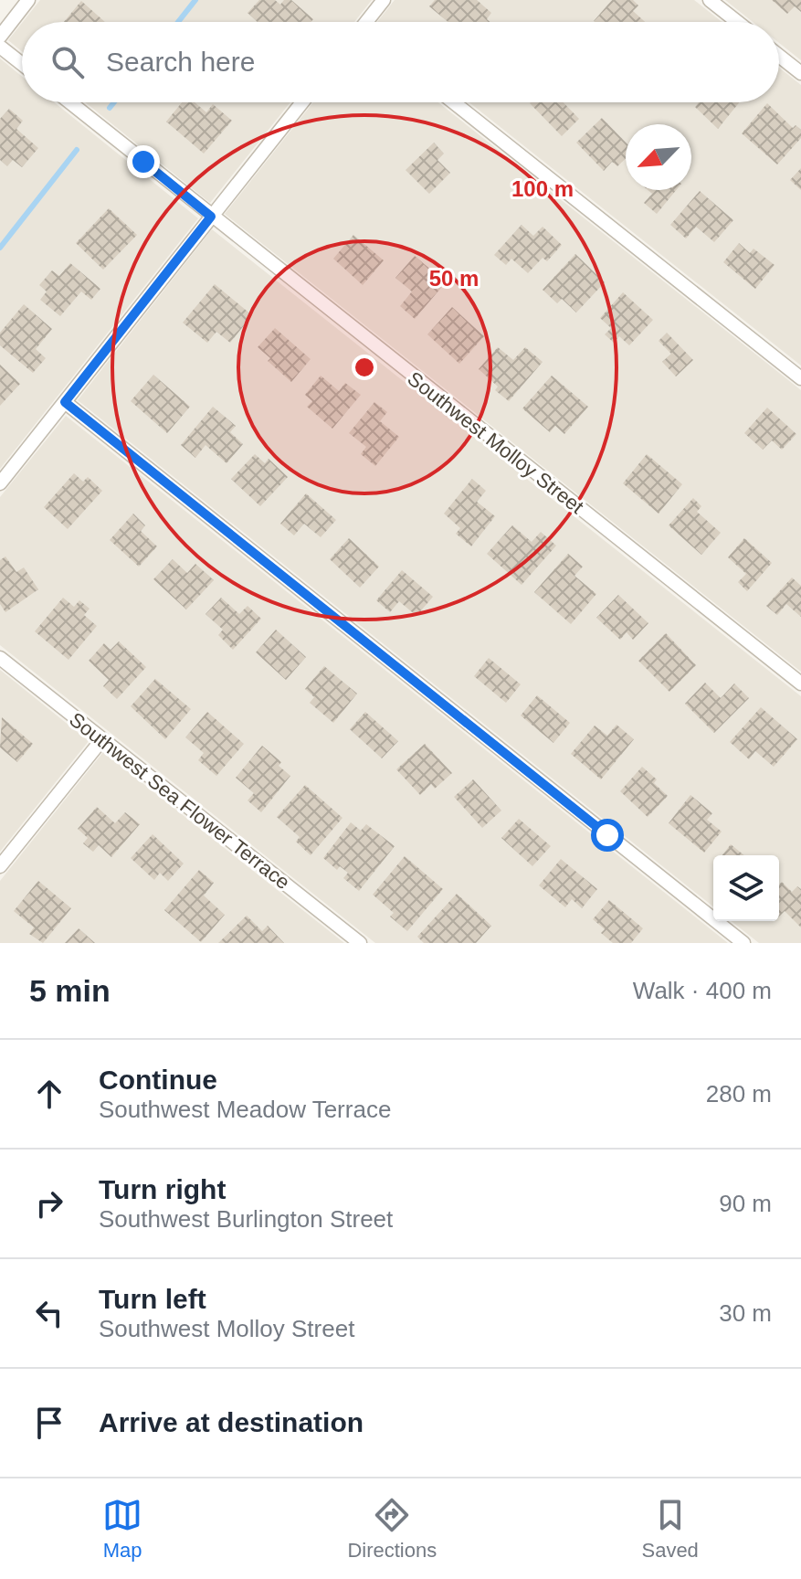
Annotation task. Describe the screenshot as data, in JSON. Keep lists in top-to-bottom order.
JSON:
{
  "streets": {
    "street": ["Southwest Molloy Street", "Southwest Sea Flower Terrace"]
  },
  "north": "bottom left",
  "page": {
    "search": "Search here",
    "heading": ["5 min", "Walk · 400 m"],
    "list": [
      ["Continue", "Southwest Meadow Terrace", "280 m"],
      ["Turn right", "Southwest Burlington Street", "90 m"],
      ["Turn left", "Southwest Molloy Street", "30 m"],
      "Arrive at destination"
    ],
    "nav": ["Map", "Directions", "Saved"]
  },
  "rings": ["100 m", "50 m"]
}
